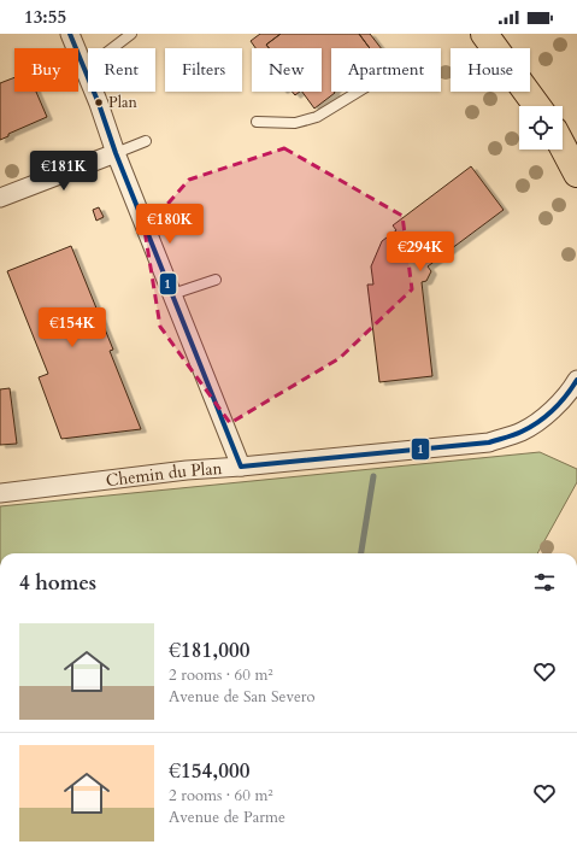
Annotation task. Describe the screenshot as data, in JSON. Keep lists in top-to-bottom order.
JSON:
{
  "streets": {
    "street": ["Chemin du Plan"]
  },
  "places": ["Plan"],
  "lines": ["transit line 1"],
  "page": {
    "status": "13:55",
    "chip": [
      "Buy",
      "Rent",
      "Filters",
      "New",
      "Apartment",
      "House"
    ],
    "price": [
      "€181K",
      "€180K",
      "€294K",
      "€154K"
    ],
    "heading": "4 homes",
    "list": [
      {
        "name": "€181,000",
        "note": "2 rooms · 60 m² · Avenue de San Severo"
      },
      {
        "name": "€154,000",
        "note": "2 rooms · 60 m² · Avenue de Parme"
      }
    ]
  }
}
